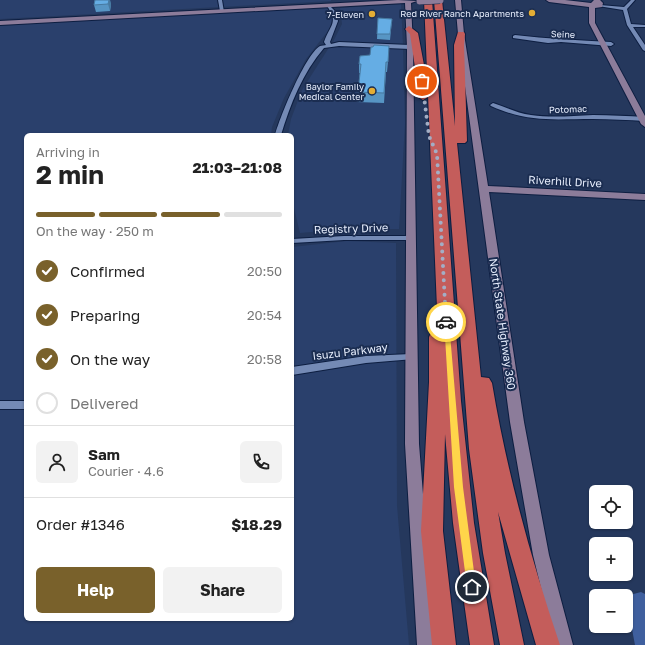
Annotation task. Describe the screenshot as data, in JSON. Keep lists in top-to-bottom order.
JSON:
{
  "streets": {
    "main road": ["Riverhill Drive", "North State Highway 360"],
    "street": [
      "Seine",
      "Potomac",
      "Registry Drive",
      "Isuzu Parkway"
    ]
  },
  "crossings": [
    ["Riverhill Drive", "North State Highway 360"]
  ],
  "places": ["Red River Ranch Apartments", "7-Eleven", "Baylor Family Medical Center"],
  "page": {
    "heading": ["2 min", "Arriving in", "21:03–21:08"],
    "panel": [
      "Sam",
      "Courier · 4.6",
      "Order #1346",
      "$18.29"
    ],
    "bar": "On the way · 250 m",
    "list": [
      ["Confirmed", "20:50"],
      ["Preparing", "20:54"],
      ["On the way", "20:58"],
      "Delivered"
    ],
    "map_buttons": ["+", "−"],
    "buttons": ["Help", "Share"]
  }
}
